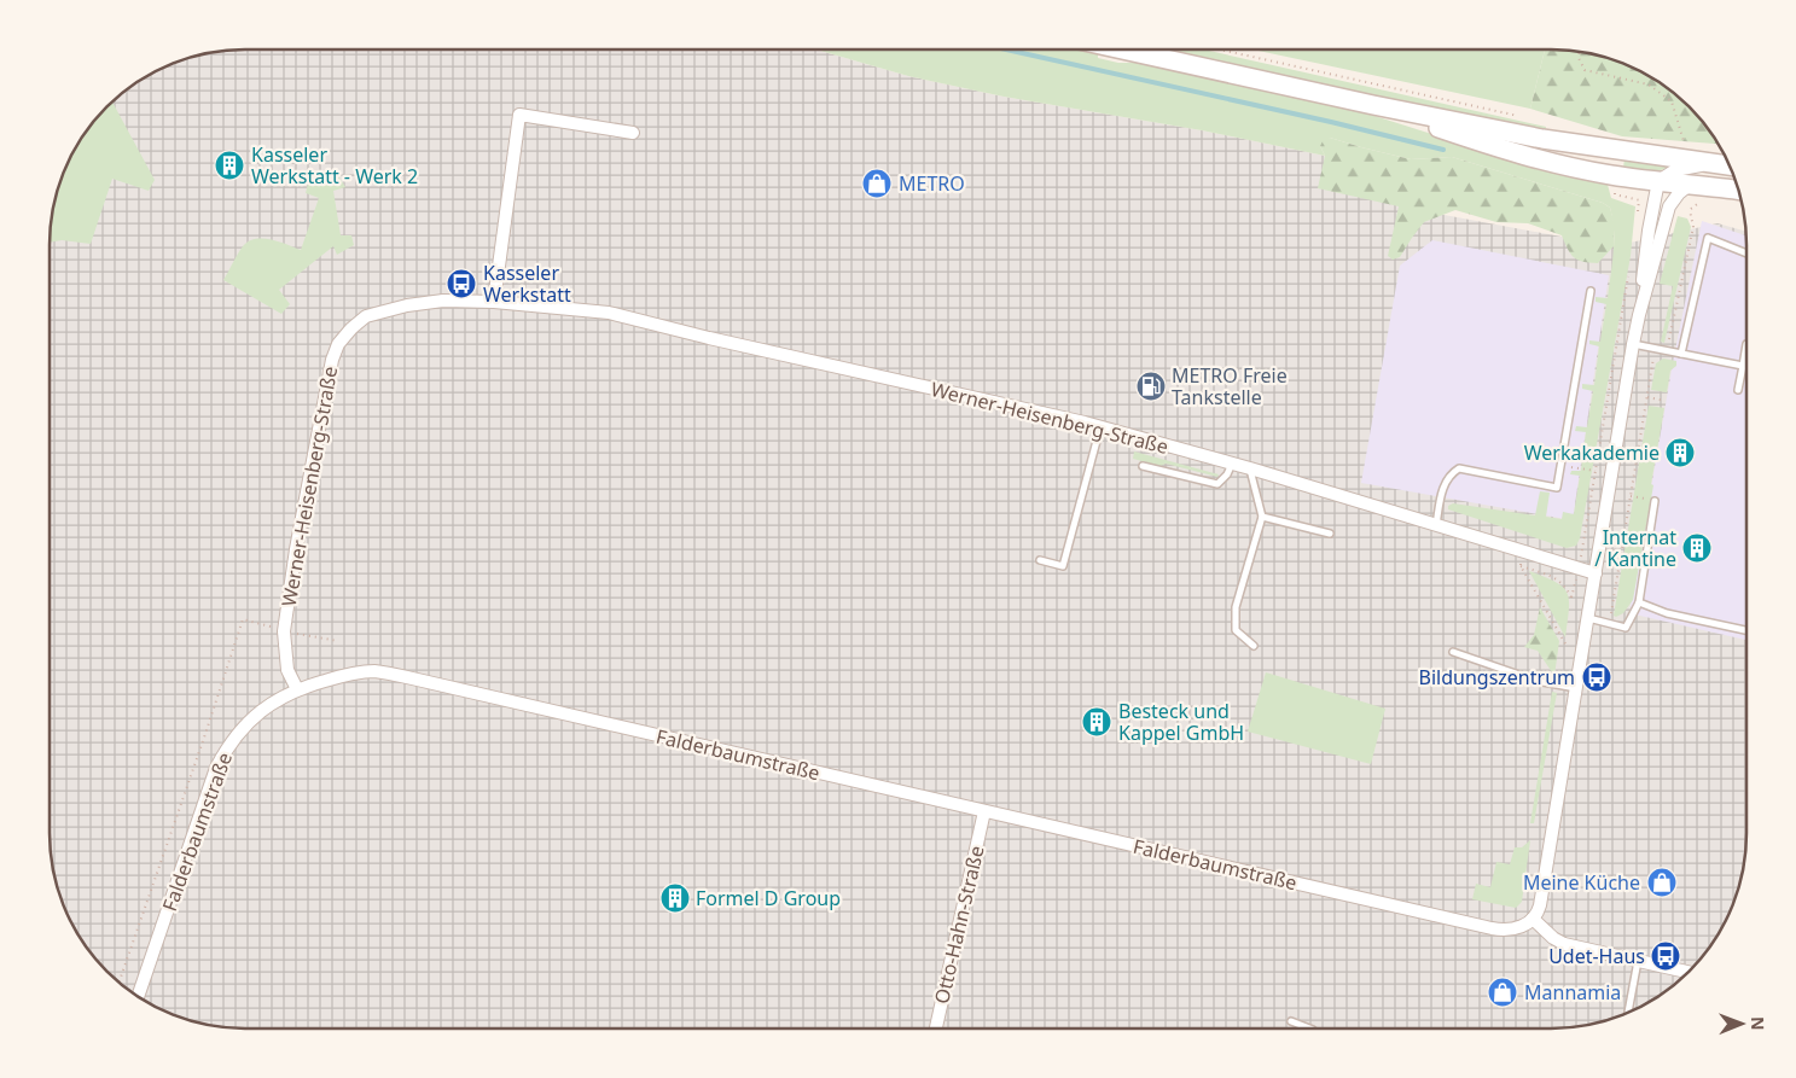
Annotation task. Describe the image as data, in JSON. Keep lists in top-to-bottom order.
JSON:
{
  "streets": {
    "street": ["Werner-Heisenberg-Straße", "Falderbaumstraße", "Otto-Hahn-Straße"]
  },
  "crossings": [
    ["Werner-Heisenberg-Straße", "Falderbaumstraße"],
    ["Falderbaumstraße", "Otto-Hahn-Straße"]
  ],
  "places": {
    "building": [
      "Kasseler Werkstatt - Werk 2",
      "Werkakademie",
      "Internat / Kantine",
      "Besteck und Kappel GmbH",
      "Formel D Group"
    ],
    "shop": ["METRO", "Meine Küche", "Mannamia"],
    "bus stop": ["Kasseler Werkstatt", "Bildungszentrum", "Udet-Haus"],
    "fuel station": ["METRO Freie Tankstelle"]
  },
  "north": "right"
}
